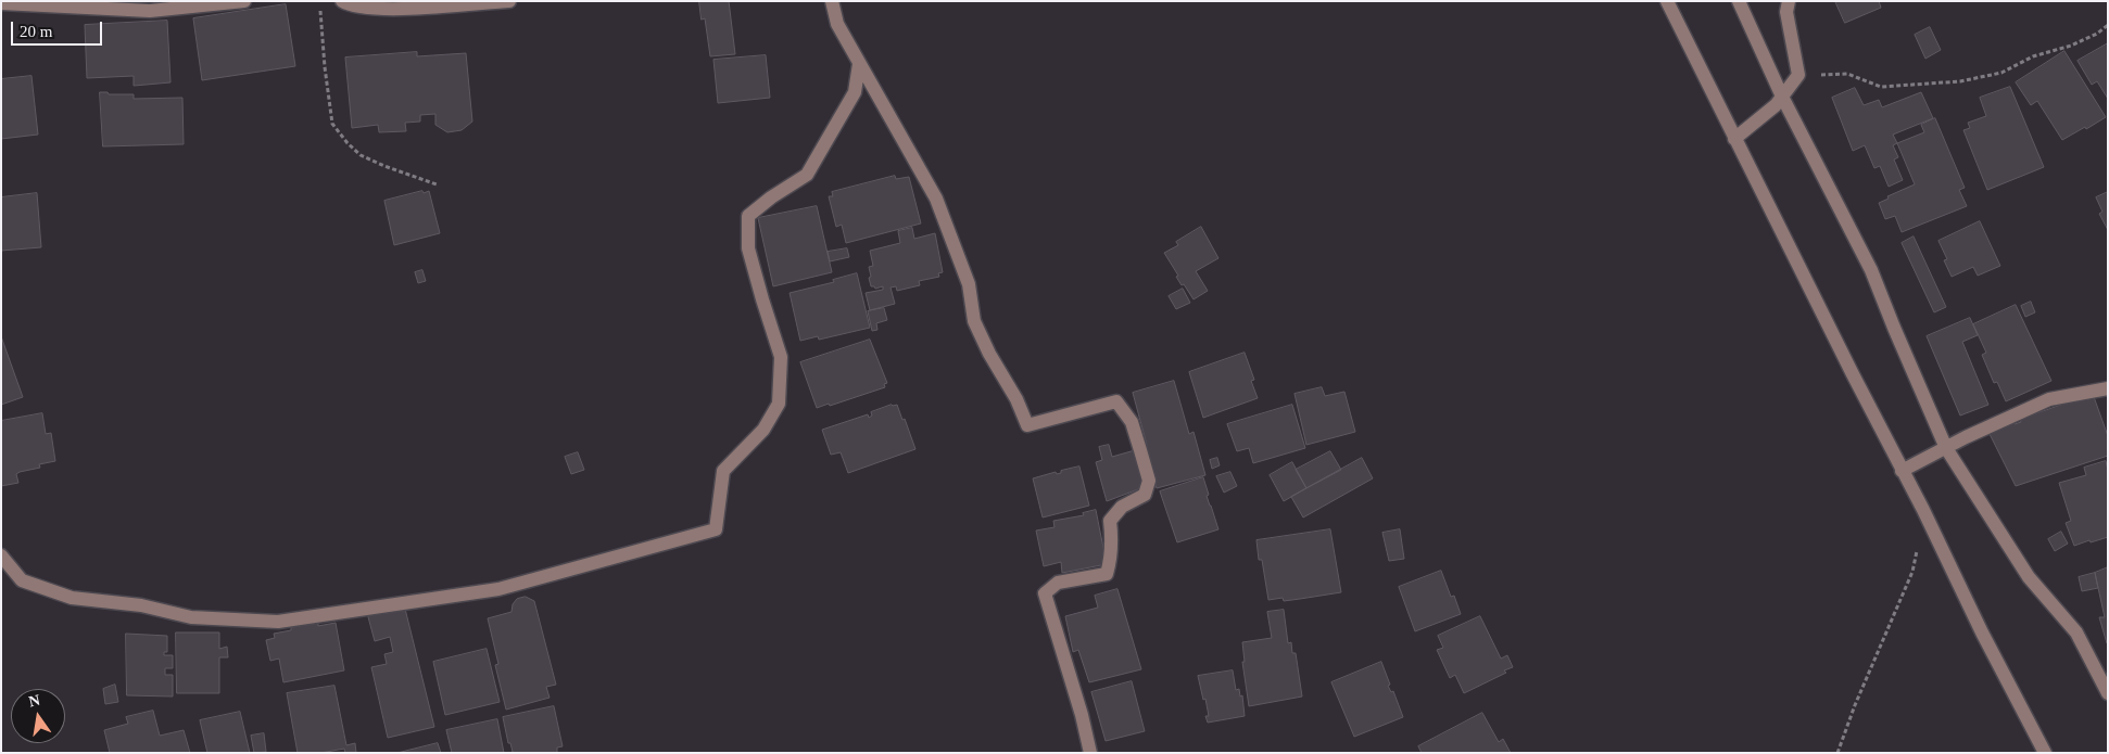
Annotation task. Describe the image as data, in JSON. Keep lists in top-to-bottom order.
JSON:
{
  "scale_bar": "20 m",
  "north": "top"
}
